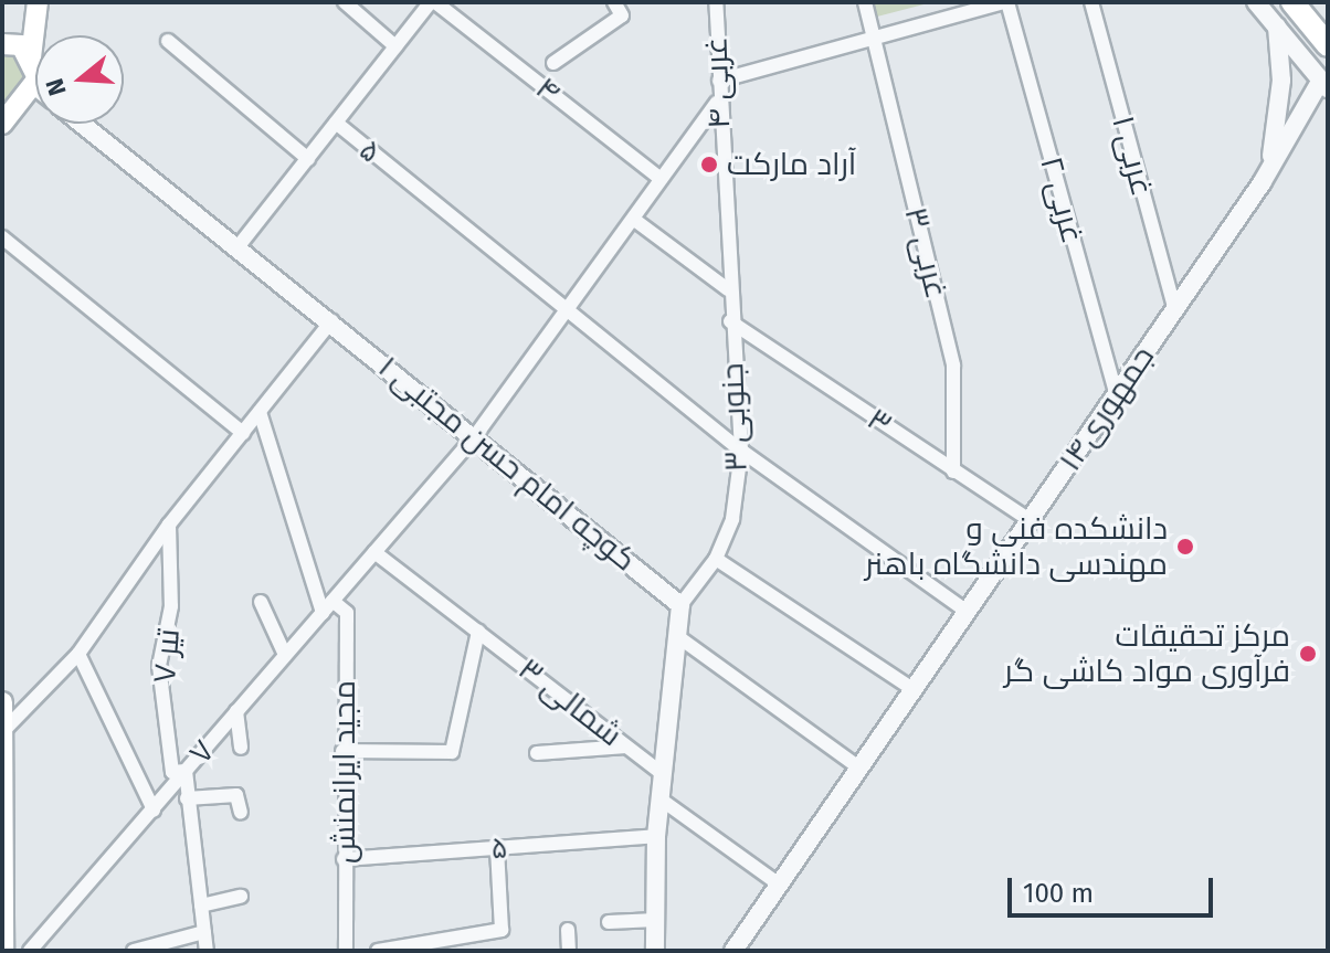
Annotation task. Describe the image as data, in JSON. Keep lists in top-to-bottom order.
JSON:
{
  "streets": {
    "street": [
      "۴ غربی",
      "۴",
      "۵",
      "۱ غربی",
      "۲ غربی",
      "۳ غربی",
      "جمهوری۱۴",
      "۳ جنوبی",
      "۳",
      "کوچه امام حسن مجتبی ۱",
      "۷ تیر",
      "۳ شمالی",
      "۷",
      "مجید ایرانمنش"
    ]
  },
  "crossings": [
    ["۴ غربی", "۳ جنوبی"],
    ["۴ غربی", "۳"],
    ["۴ غربی", "۷"],
    ["۴", "۷"],
    ["۵", "۳ جنوبی"],
    ["۵", "۷"],
    ["۵", "مجید ایرانمنش"],
    ["۱ غربی", "جمهوری۱۴"],
    ["۲ غربی", "جمهوری۱۴"],
    ["۳ غربی", "۳"],
    ["جمهوری۱۴", "۳"],
    ["۳ جنوبی", "۳"],
    ["۳ جنوبی", "کوچه امام حسن مجتبی ۱"],
    ["کوچه امام حسن مجتبی ۱", "۷"],
    ["۷ تیر", "۷"],
    ["۳ شمالی", "۷"],
    ["۷", "مجید ایرانمنش"]
  ],
  "places": ["آراد مارکت", "دانشکده فنی و مهندسی دانشگاه باهنر", "مرکز تحقیقات فرآوری مواد کاشی گر"],
  "scale_bar": "100 m",
  "north": "left"
}
